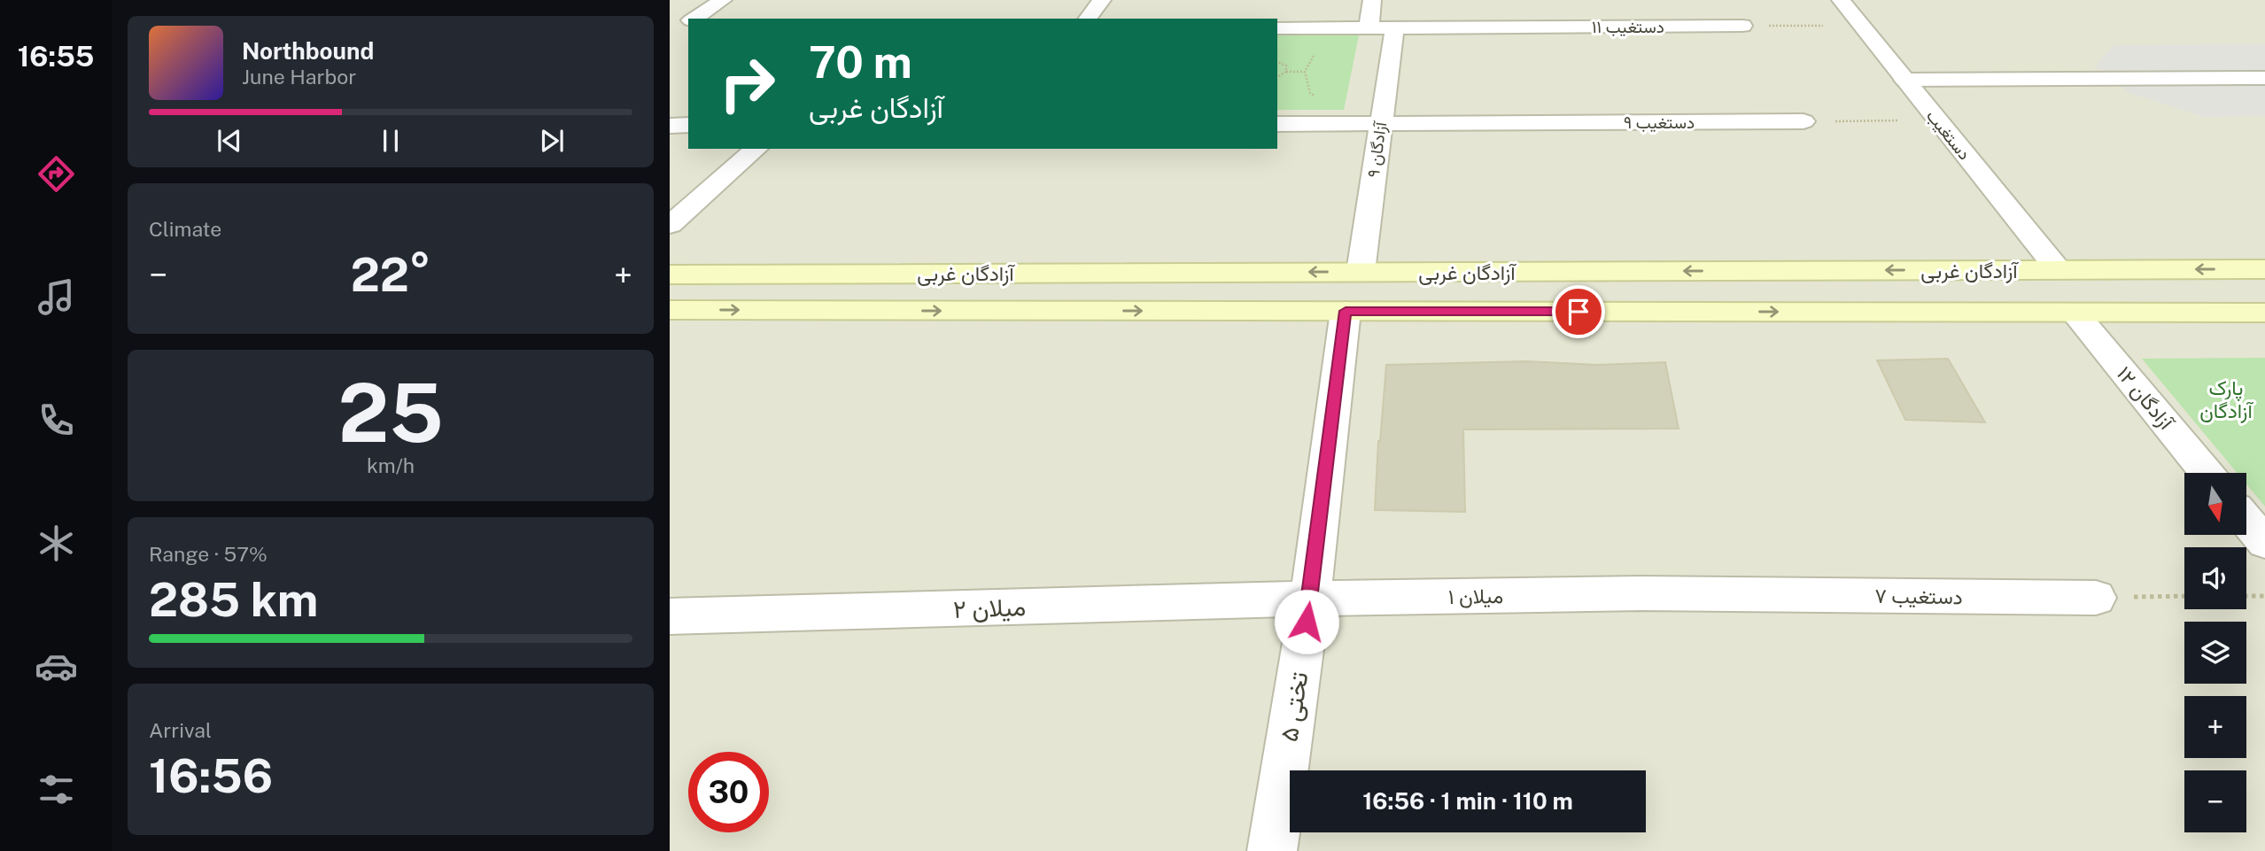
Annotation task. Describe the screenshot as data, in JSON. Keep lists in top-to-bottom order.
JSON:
{
  "streets": {
    "main road": ["آزادگان غربی"],
    "street": [
      "دستغیب ۱۱",
      "دستغیب ۹",
      "دستغیب",
      "آزادگان ۹",
      "آزادگان ۱۲",
      "میلان ۱",
      "دستغیب ۷",
      "میلان ۲",
      "تختی ۵"
    ]
  },
  "crossings": [
    ["دستغیب ۱۱", "آزادگان ۹"],
    ["دستغیب ۹", "آزادگان ۹"],
    ["دستغیب", "آزادگان غربی"],
    ["آزادگان ۹", "آزادگان غربی"],
    ["آزادگان غربی", "آزادگان ۱۲"],
    ["آزادگان غربی", "تختی ۵"],
    ["میلان ۱", "دستغیب ۷"],
    ["میلان ۱", "میلان ۲"],
    ["میلان ۱", "تختی ۵"],
    ["میلان ۲", "تختی ۵"]
  ],
  "parks": ["پارک آزادگان"],
  "north": "bottom",
  "page": {
    "tabs": "16:55",
    "turn": ["70 m", "آزادگان غربی"],
    "song": ["Northbound", "June Harbor"],
    "tile": [
      "Climate",
      ["25", "km/h"],
      ["Range · 57%", "285 km"],
      ["Arrival", "16:56"]
    ],
    "heat": ["−", "22°", "+"],
    "map_buttons": ["+", "−"],
    "limit": "30",
    "trip": "16:56 · 1 min · 110 m"
  }
}
